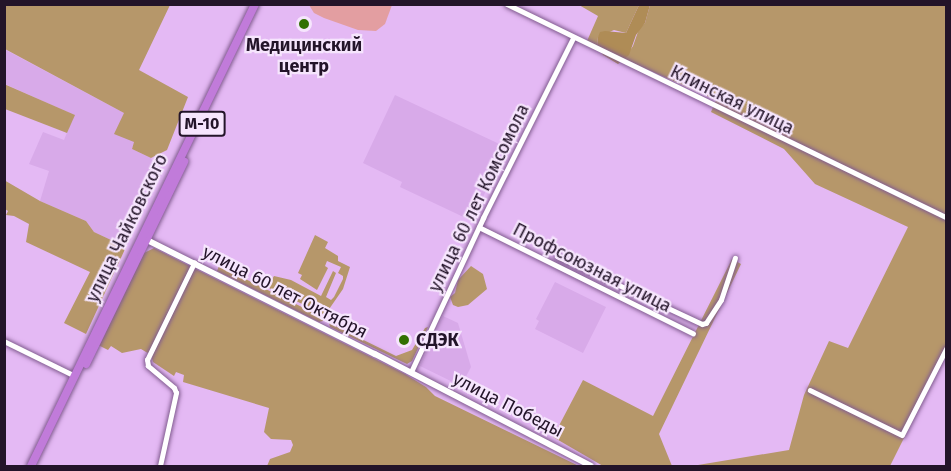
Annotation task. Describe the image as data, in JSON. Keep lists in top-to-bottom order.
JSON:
{
  "streets": {
    "highway": ["М-10", "улица Чайковского"],
    "street": [
      "Клинская улица",
      "улица 60 лет Комсомола",
      "Профсоюзная улица",
      "улица 60 лет Октября",
      "улица Победы"
    ]
  },
  "crossings": [
    ["Клинская улица", "улица 60 лет Комсомола"],
    ["улица 60 лет Комсомола", "Профсоюзная улица"],
    ["улица 60 лет Комсомола", "улица 60 лет Октября"],
    ["улица 60 лет Комсомола", "улица Победы"],
    ["улица Чайковского", "улица 60 лет Октября"],
    ["улица 60 лет Октября", "улица Победы"]
  ],
  "places": ["Медицинский центр", "СДЭК"]
}
